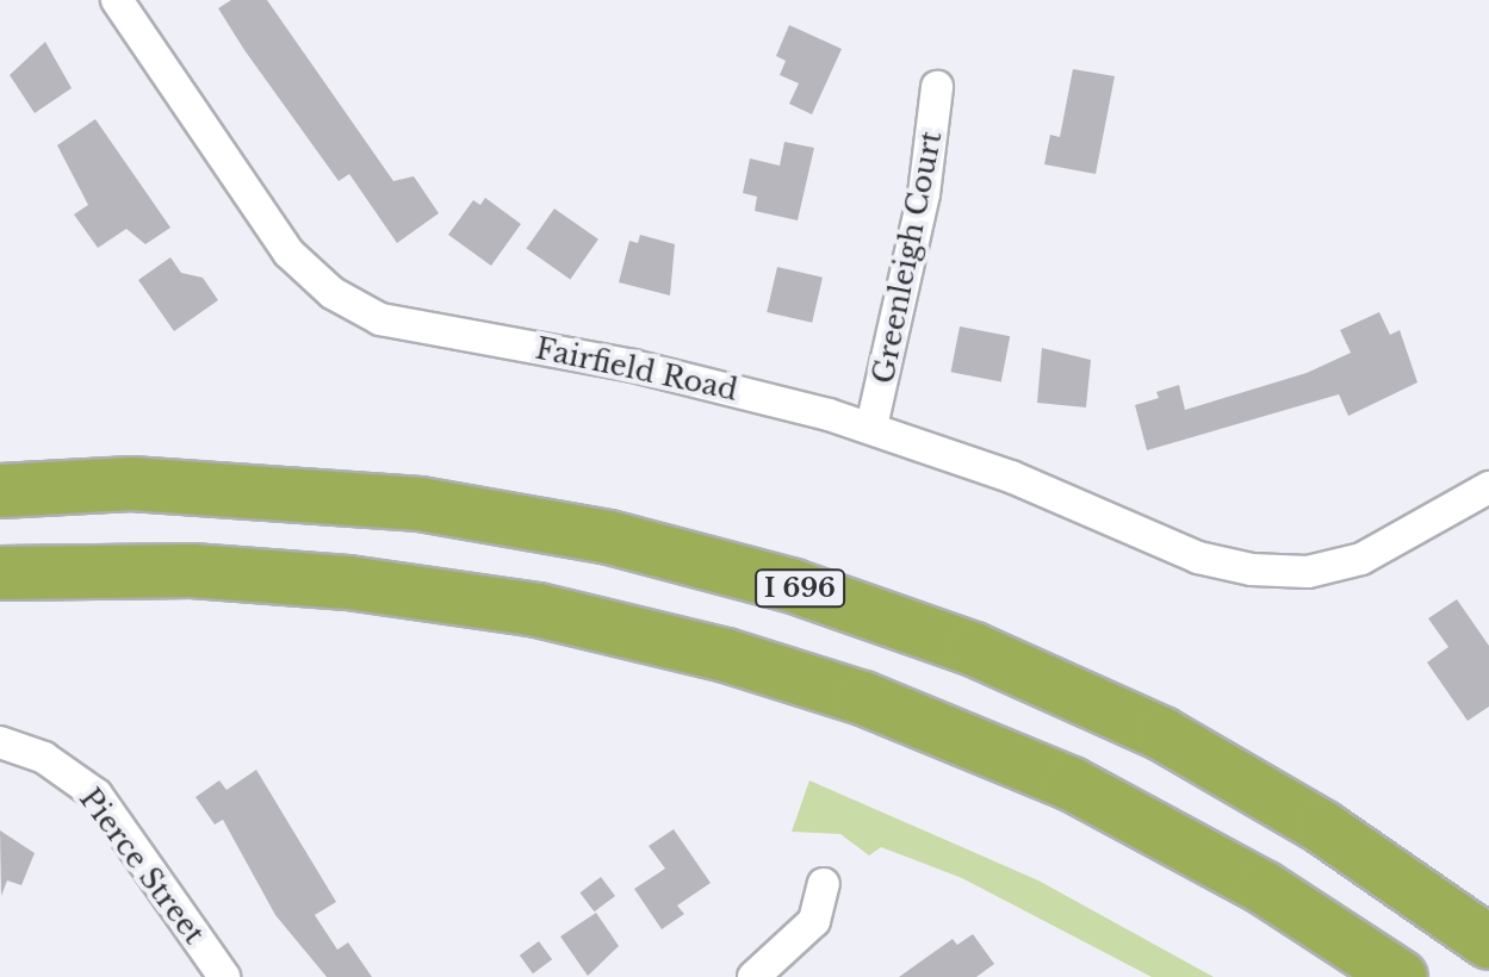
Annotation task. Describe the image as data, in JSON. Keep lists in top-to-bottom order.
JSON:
{
  "streets": {
    "highway": ["I 696"],
    "street": ["Greenleigh Court", "Fairfield Road", "Pierce Street"]
  },
  "crossings": [
    ["Greenleigh Court", "Fairfield Road"]
  ]
}
